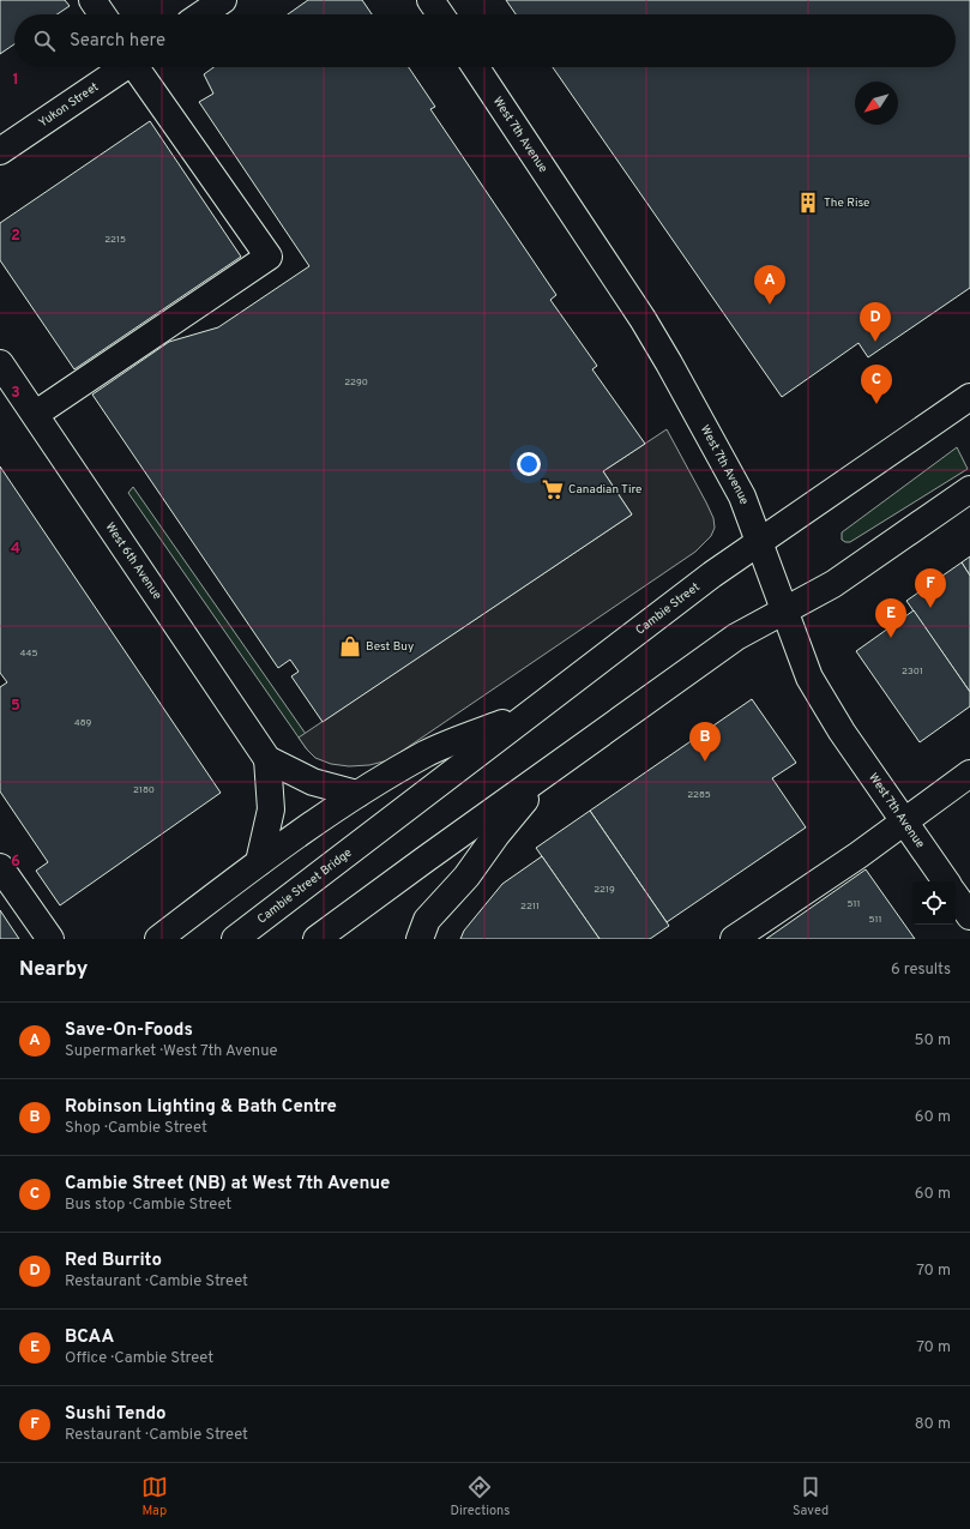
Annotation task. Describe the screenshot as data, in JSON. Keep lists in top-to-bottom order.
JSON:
{
  "streets": {
    "main road": [
      "Yukon Street",
      "West 7th Avenue",
      "West 6th Avenue",
      "Cambie Street",
      "Cambie Street Bridge"
    ]
  },
  "crossings": [
    ["West 7th Avenue", "Cambie Street"],
    ["Cambie Street", "Cambie Street Bridge"]
  ],
  "places": {
    "building": ["The Rise"],
    "supermarket": ["Canadian Tire"],
    "shop": ["Best Buy"]
  },
  "house_numbers": [
    "2215",
    "2290",
    "445",
    "2301",
    "489",
    "2180",
    "2285",
    "2219",
    "511",
    "2211",
    "511"
  ],
  "north": "bottom left",
  "page": {
    "search": "Search here",
    "pins": [
      "A",
      "D",
      "C",
      "F",
      "E",
      "B"
    ],
    "heading": ["Nearby", "6 results"],
    "list": [
      {
        "mark": "A",
        "name": "Save-On-Foods",
        "note": "Supermarket · West 7th Avenue",
        "value": "50 m"
      },
      {
        "mark": "B",
        "name": "Robinson Lighting & Bath Centre",
        "note": "Shop · Cambie Street",
        "value": "60 m"
      },
      {
        "mark": "C",
        "name": "Cambie Street (NB) at West 7th Avenue",
        "note": "Bus stop · Cambie Street",
        "value": "60 m"
      },
      {
        "mark": "D",
        "name": "Red Burrito",
        "note": "Restaurant · Cambie Street",
        "value": "70 m"
      },
      {
        "mark": "E",
        "name": "BCAA",
        "note": "Office · Cambie Street",
        "value": "70 m"
      },
      {
        "mark": "F",
        "name": "Sushi Tendo",
        "note": "Restaurant · Cambie Street",
        "value": "80 m"
      }
    ],
    "nav": ["Map", "Directions", "Saved"]
  },
  "grid": {
    "rows": [
      "1",
      "2",
      "3",
      "4",
      "5",
      "6"
    ]
  }
}
